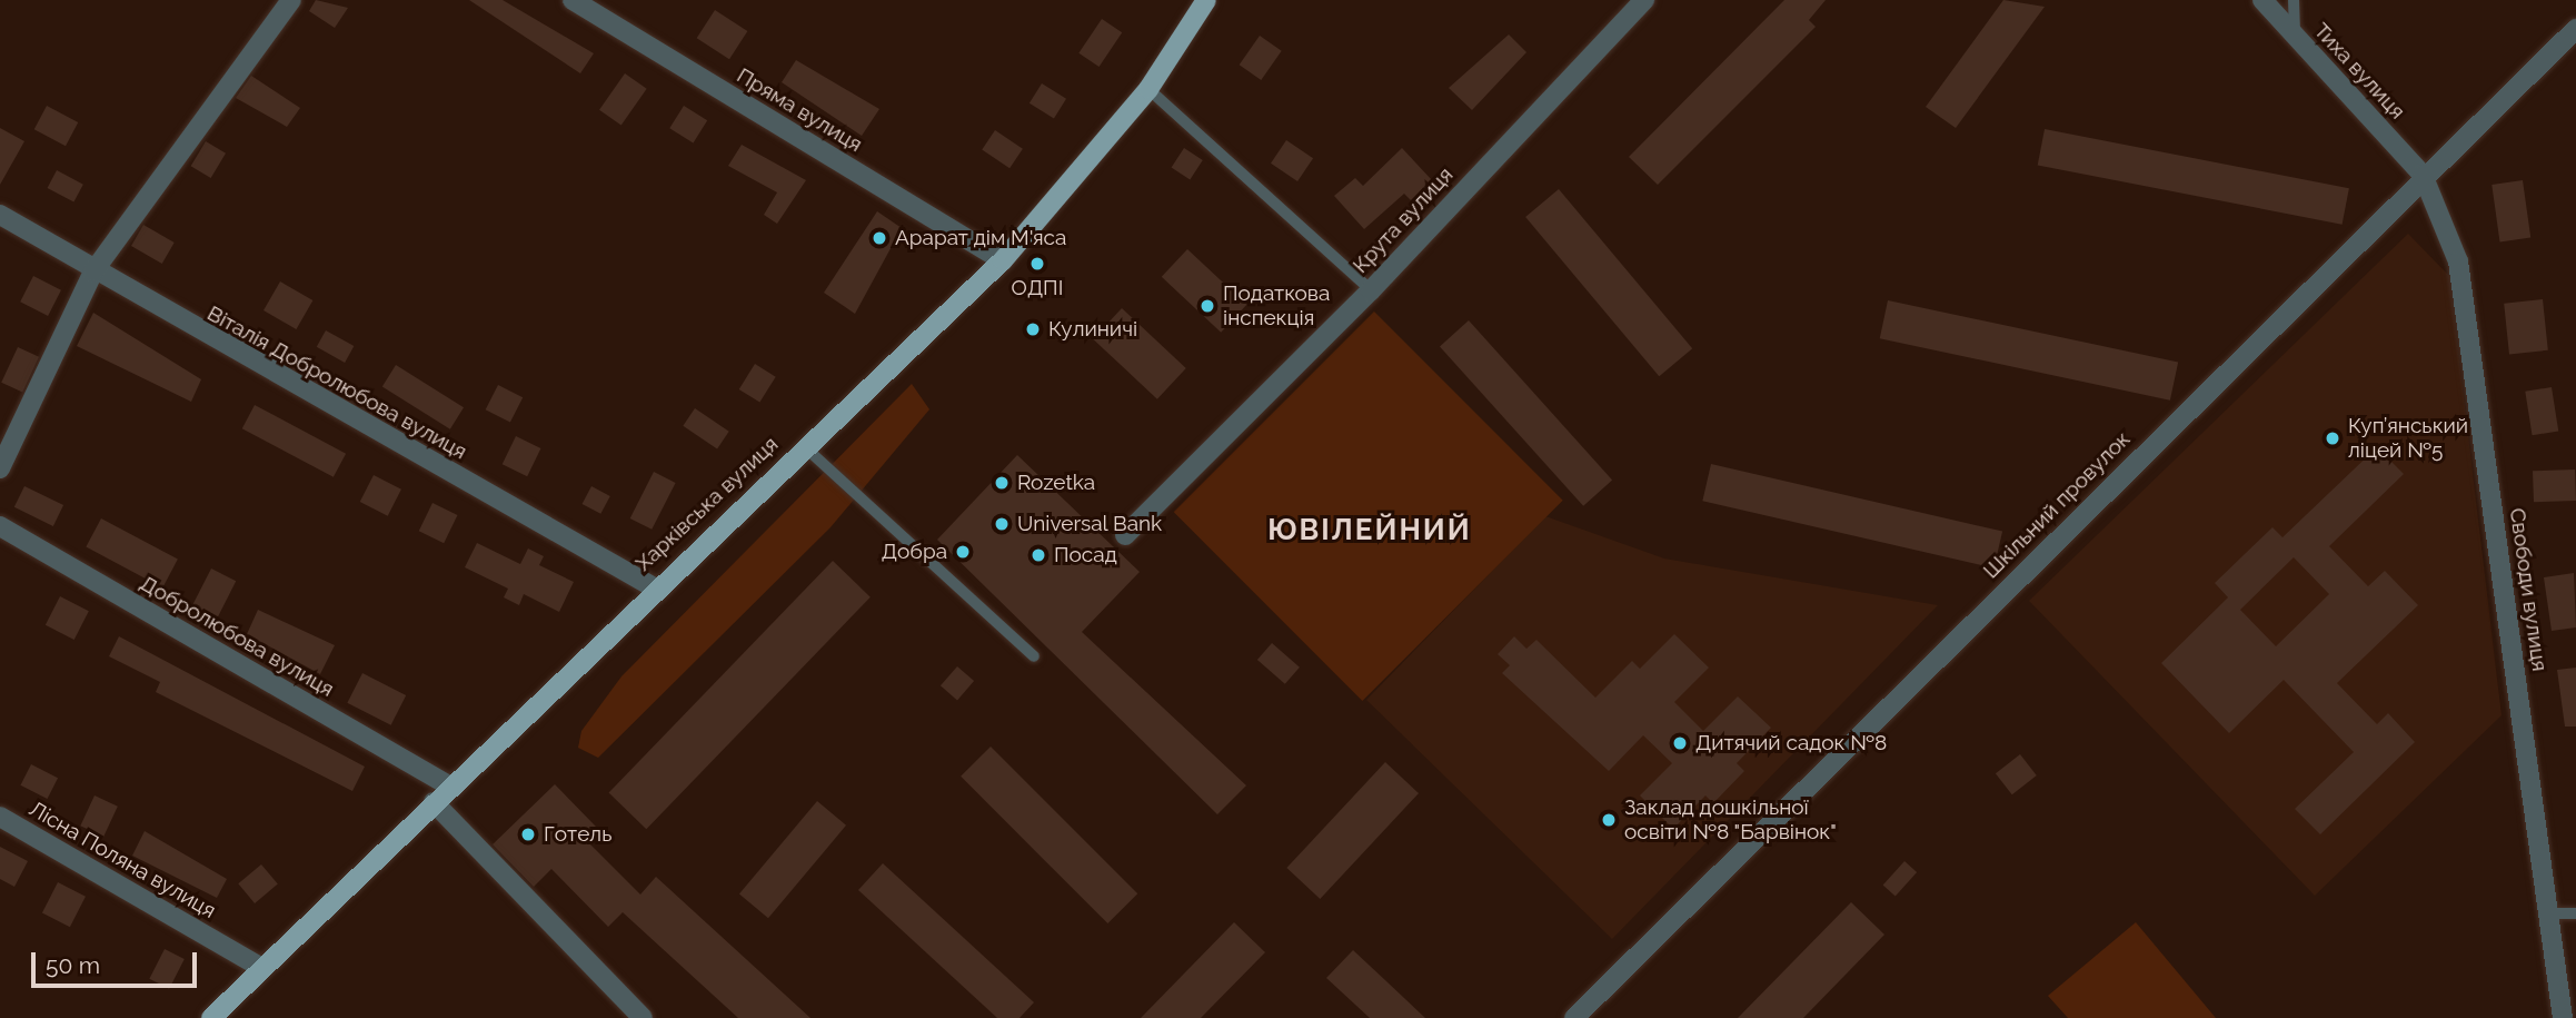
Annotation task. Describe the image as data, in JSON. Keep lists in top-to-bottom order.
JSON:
{
  "streets": {
    "main road": ["Харківська вулиця"],
    "street": [
      "Тиха вулиця",
      "Пряма вулиця",
      "Крута вулиця",
      "Віталія Добролюбова вулиця",
      "Шкільний провулок",
      "Свободи вулиця",
      "Добролюбова вулиця",
      "Лісна Поляна вулиця"
    ]
  },
  "crossings": [
    ["Тиха вулиця", "Шкільний провулок"],
    ["Тиха вулиця", "Свободи вулиця"],
    ["Пряма вулиця", "Харківська вулиця"],
    ["Віталія Добролюбова вулиця", "Харківська вулиця"],
    ["Харківська вулиця", "Добролюбова вулиця"],
    ["Харківська вулиця", "Лісна Поляна вулиця"],
    ["Шкільний провулок", "Свободи вулиця"]
  ],
  "districts": ["ЮВІЛЕЙНИЙ"],
  "places": [
    "Арарат дім М'яса",
    "ОДПІ",
    "Податкова інспекція",
    "Кулиничі",
    "Куп’янський ліцей №5",
    "Rozetka",
    "Universal Bank",
    "Добра",
    "Посад",
    "Дитячий садок №8",
    "Заклад дошкільної освіти №8 \"Барвінок\"",
    "Готель"
  ],
  "scale_bar": "50 m"
}
